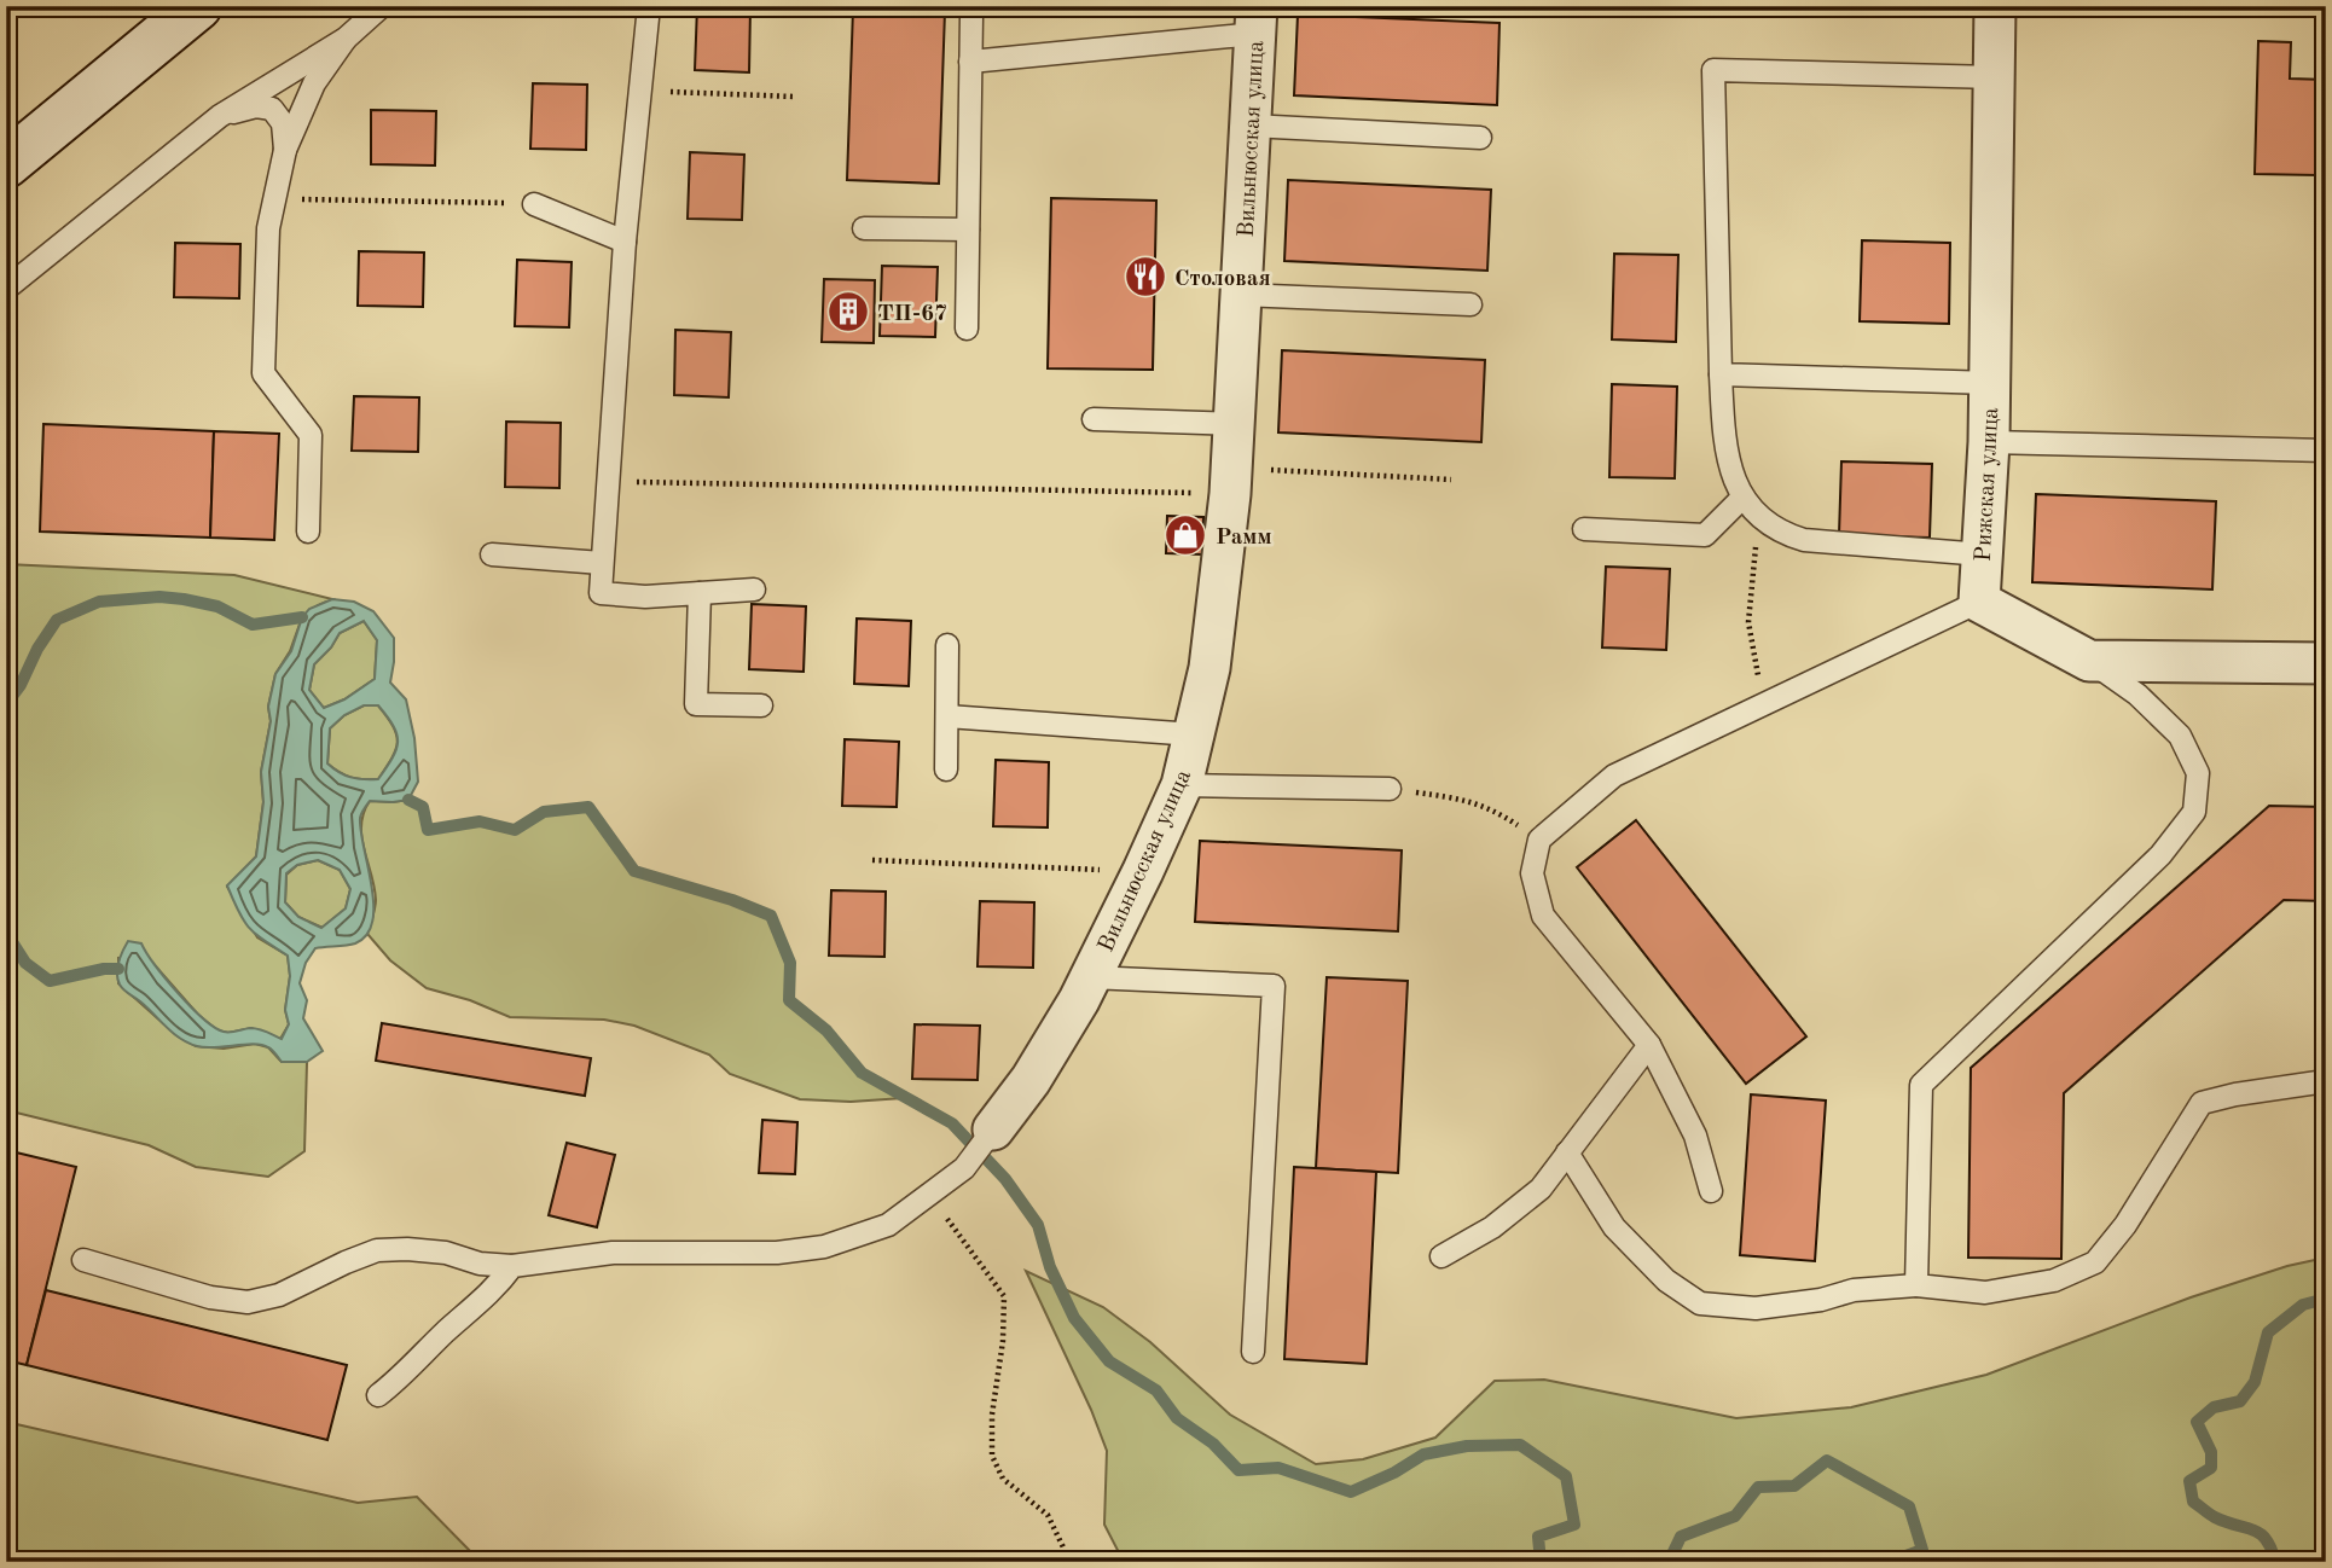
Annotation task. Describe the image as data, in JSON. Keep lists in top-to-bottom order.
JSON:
{
  "streets": {
    "street": ["Вильнюсская улица", "Рижская улица"]
  },
  "places": {
    "restaurant": ["Столовая"],
    "building": ["ТП-67"],
    "shop": ["Рамм"]
  }
}
